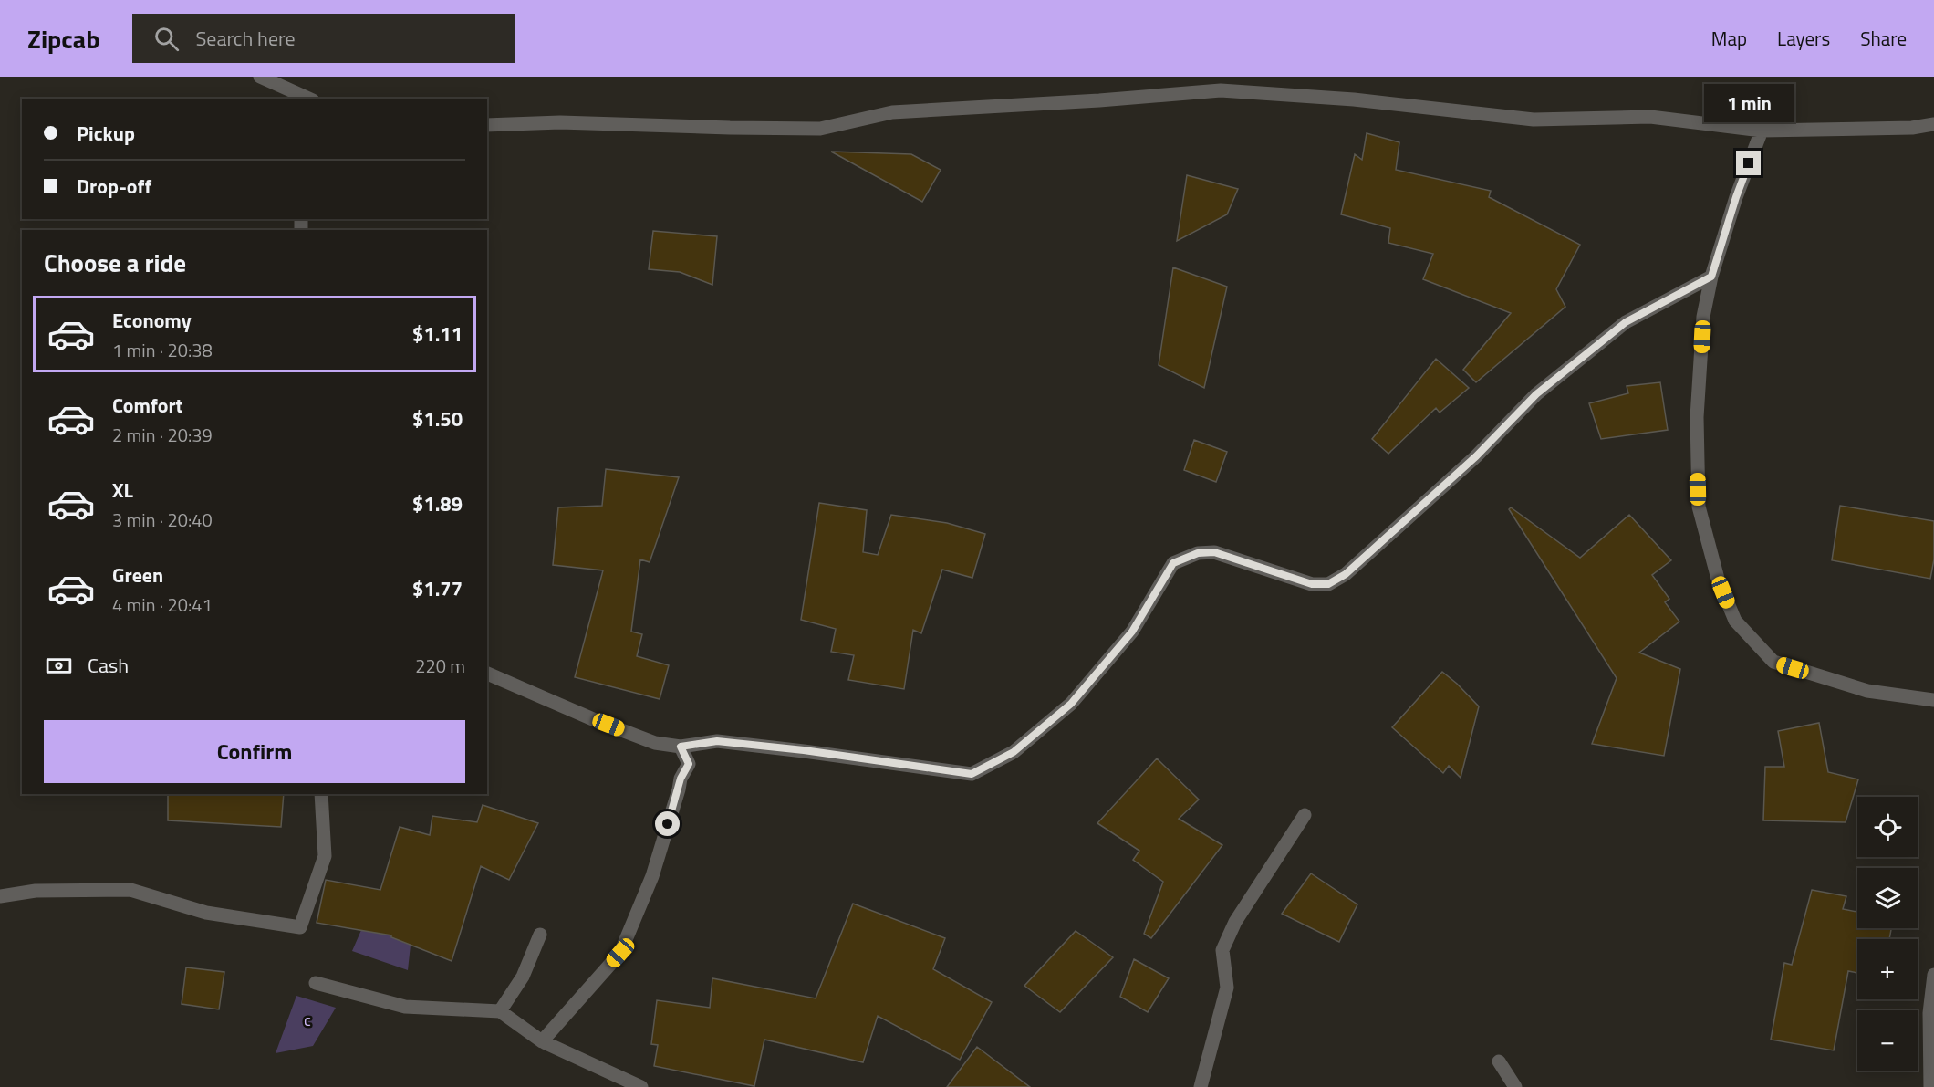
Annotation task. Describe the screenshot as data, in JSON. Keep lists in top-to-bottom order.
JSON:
{
  "parks": ["c"],
  "page": {
    "header": "Zipcab",
    "search": "Search here",
    "nav": ["Map", "Layers", "Share"],
    "bubble": "1 min",
    "banner": ["Pickup", "Drop-off"],
    "heading": "Choose a ride",
    "list": [
      {
        "name": "Economy",
        "note": "1 min · 20:38",
        "value": "$1.11"
      },
      {
        "name": "Comfort",
        "note": "2 min · 20:39",
        "value": "$1.50"
      },
      {
        "name": "XL",
        "note": "3 min · 20:40",
        "value": "$1.89"
      },
      {
        "name": "Green",
        "note": "4 min · 20:41",
        "value": "$1.77"
      }
    ],
    "pay": ["Cash", "220 m"],
    "buttons": "Confirm",
    "map_buttons": ["+", "−"]
  }
}
